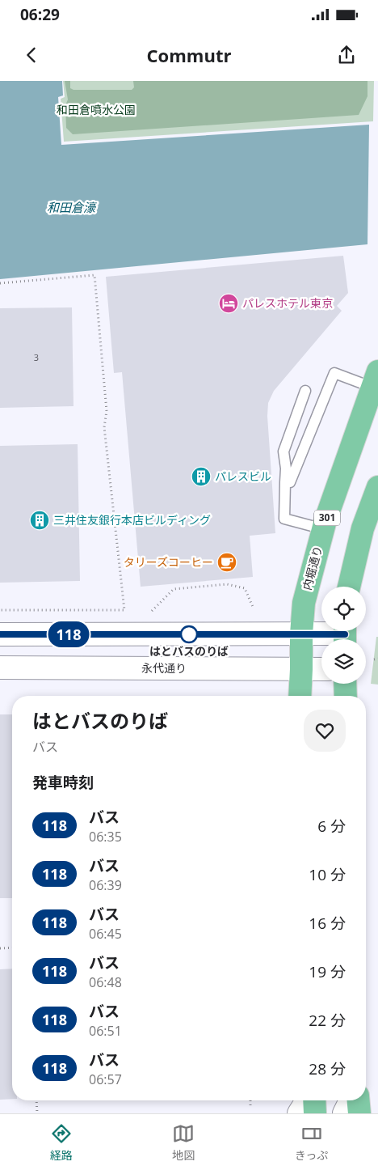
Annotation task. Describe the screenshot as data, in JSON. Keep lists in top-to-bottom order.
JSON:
{
  "streets": {
    "main road": ["301", "内堀通り", "永代通り"]
  },
  "crossings": [
    ["内堀通り", "永代通り"]
  ],
  "water": ["和田倉濠"],
  "parks": ["和田倉噴水公園"],
  "places": {
    "hotel": ["パレスホテル東京"],
    "building": ["パレスビル", "三井住友銀行本店ビルディング"],
    "cafe": ["タリーズコーヒー"],
    "other": ["はとバスのりば"]
  },
  "lines": ["bus line 118"],
  "house_numbers": ["3"],
  "page": {
    "status": "06:29",
    "header": "Commutr",
    "on_map": "118",
    "heading": [
      ["はとバスのりば", "バス"],
      "発車時刻"
    ],
    "list": [
      {
        "mark": "118",
        "name": "バス",
        "note": "06:35",
        "value": "6 分"
      },
      {
        "mark": "118",
        "name": "バス",
        "note": "06:39",
        "value": "10 分"
      },
      {
        "mark": "118",
        "name": "バス",
        "note": "06:45",
        "value": "16 分"
      },
      {
        "mark": "118",
        "name": "バス",
        "note": "06:48",
        "value": "19 分"
      },
      {
        "mark": "118",
        "name": "バス",
        "note": "06:51",
        "value": "22 分"
      },
      {
        "mark": "118",
        "name": "バス",
        "note": "06:57",
        "value": "28 分"
      }
    ],
    "tabs": ["経路", "地図", "きっぷ"]
  }
}
